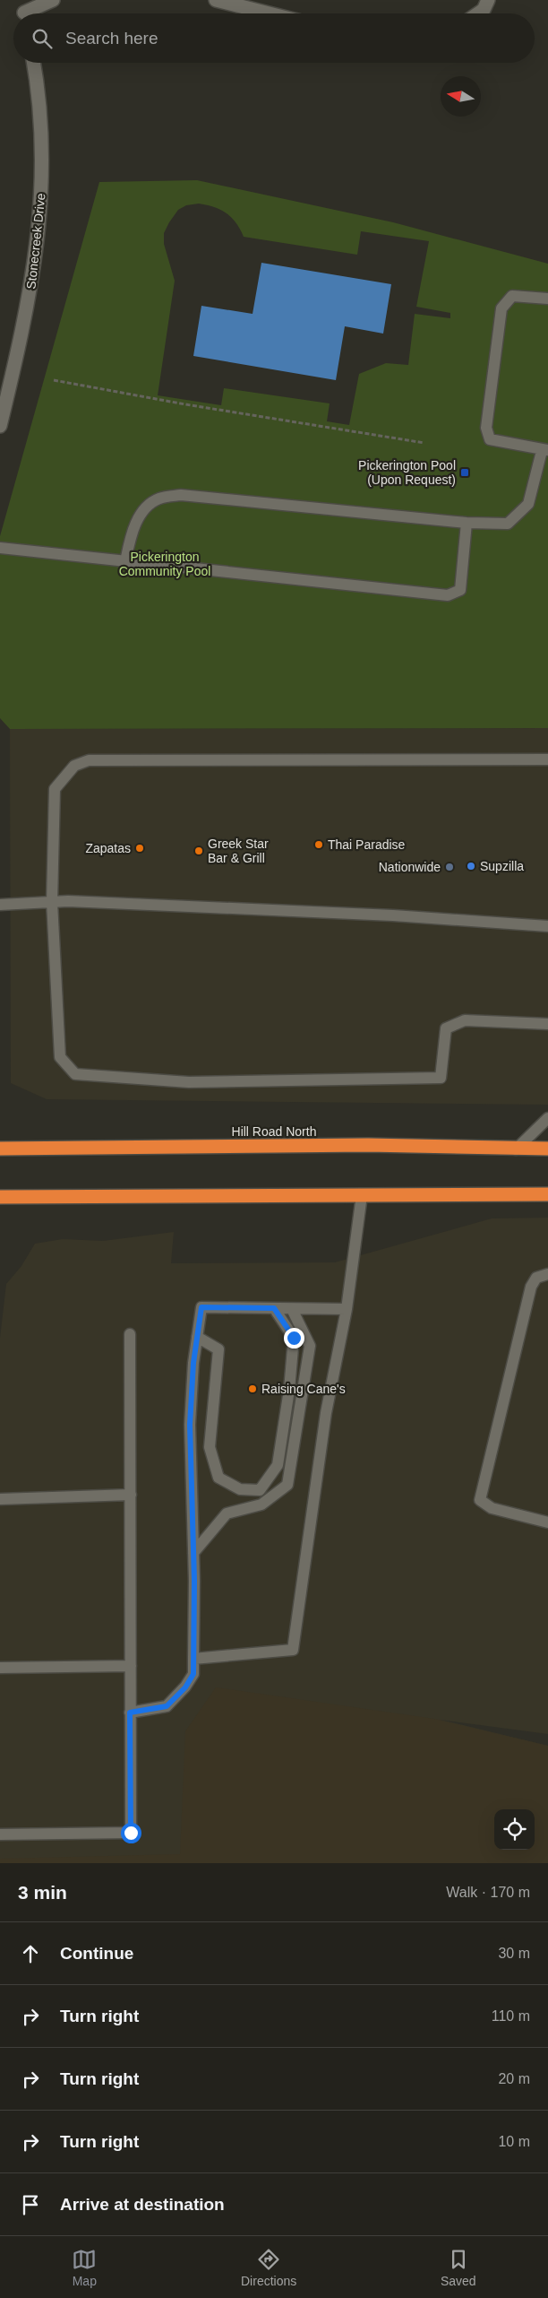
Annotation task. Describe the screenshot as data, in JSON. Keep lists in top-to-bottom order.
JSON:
{
  "streets": {
    "highway": ["Hill Road North"],
    "street": ["Stonecreek Drive"]
  },
  "parks": ["Pickerington Community Pool"],
  "places": {
    "transit": ["Pickerington Pool (Upon Request)"],
    "other": [
      "Thai Paradise",
      "Zapatas",
      "Greek Star Bar & Grill",
      "Supzilla",
      "Nationwide",
      "Raising Cane's"
    ]
  },
  "north": "left",
  "page": {
    "search": "Search here",
    "heading": ["3 min", "Walk · 170 m"],
    "list": [
      ["Continue", "30 m"],
      ["Turn right", "110 m"],
      ["Turn right", "20 m"],
      ["Turn right", "10 m"],
      "Arrive at destination"
    ],
    "nav": ["Map", "Directions", "Saved"]
  }
}
